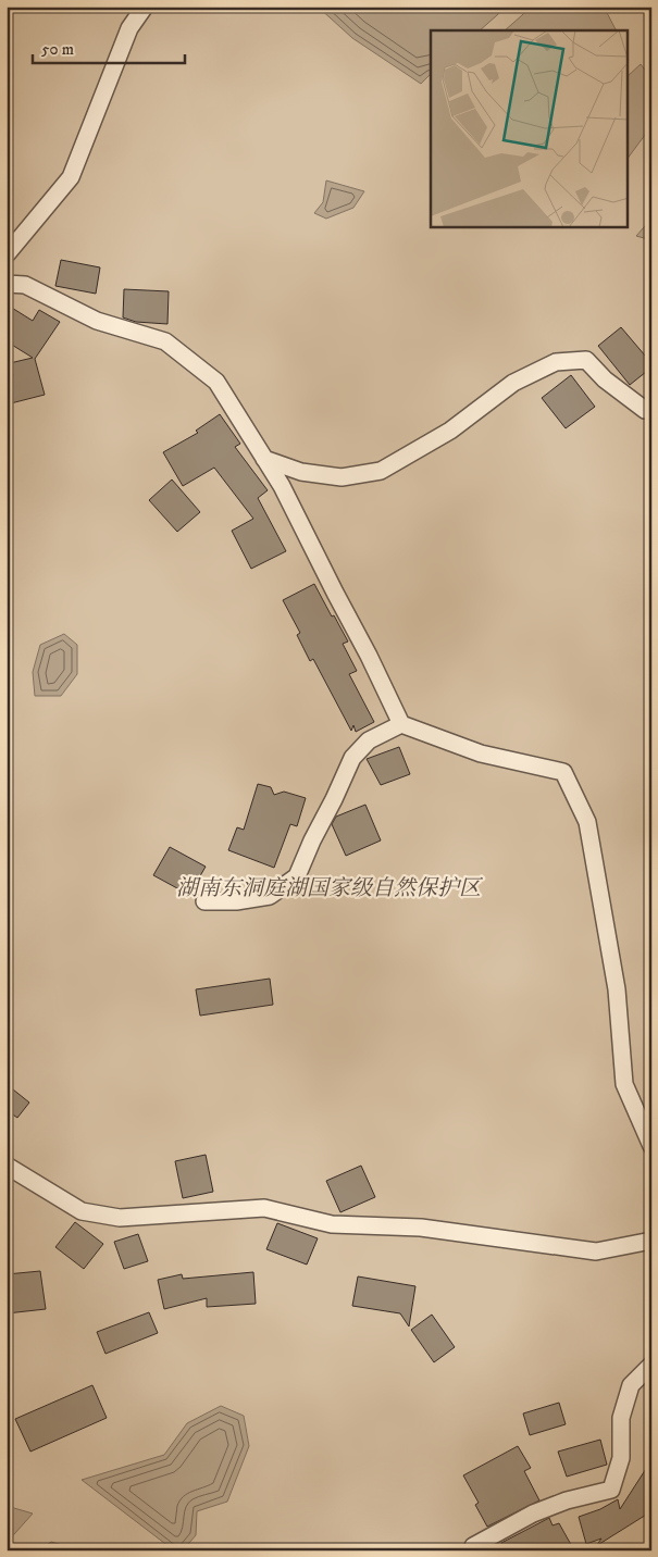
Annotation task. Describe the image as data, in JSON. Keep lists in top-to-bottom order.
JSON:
{
  "parks": ["湖南东洞庭湖国家级自然保护区"],
  "scale_bar": "50 m"
}
